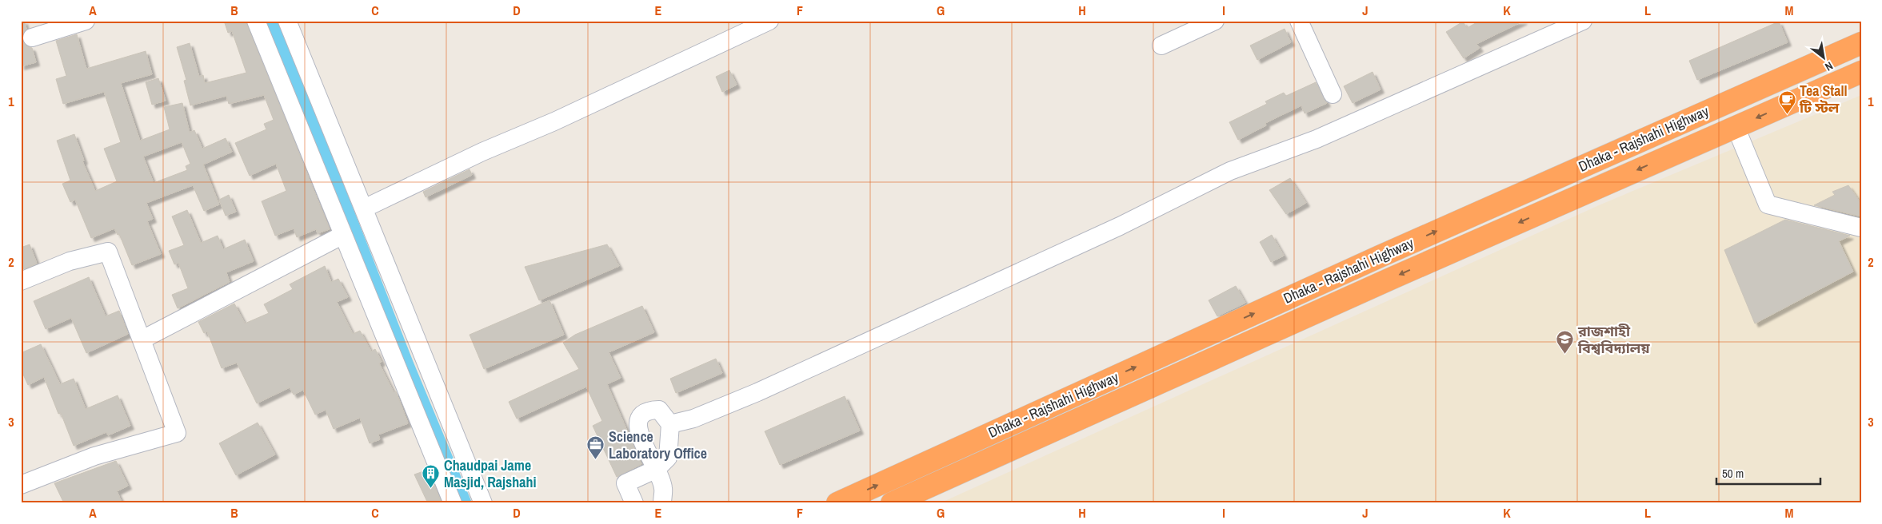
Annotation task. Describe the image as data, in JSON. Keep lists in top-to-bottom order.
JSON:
{
  "streets": {
    "highway": ["Dhaka - Rajshahi Highway"]
  },
  "places": {
    "cafe": ["Tea Stall টি স্টল"],
    "school or university": ["রাজশাহী বিশ্ববিদ্যালয়"],
    "office": ["Science Laboratory Office"],
    "building": ["Chaudpai Jame Masjid, Rajshahi"]
  },
  "scale_bar": "50 m",
  "north": "bottom right",
  "grid": {
    "columns": [
      "A",
      "B",
      "C",
      "D",
      "E",
      "F",
      "G",
      "H",
      "I",
      "J",
      "K",
      "L",
      "M"
    ],
    "rows": ["1", "2", "3"]
  }
}
